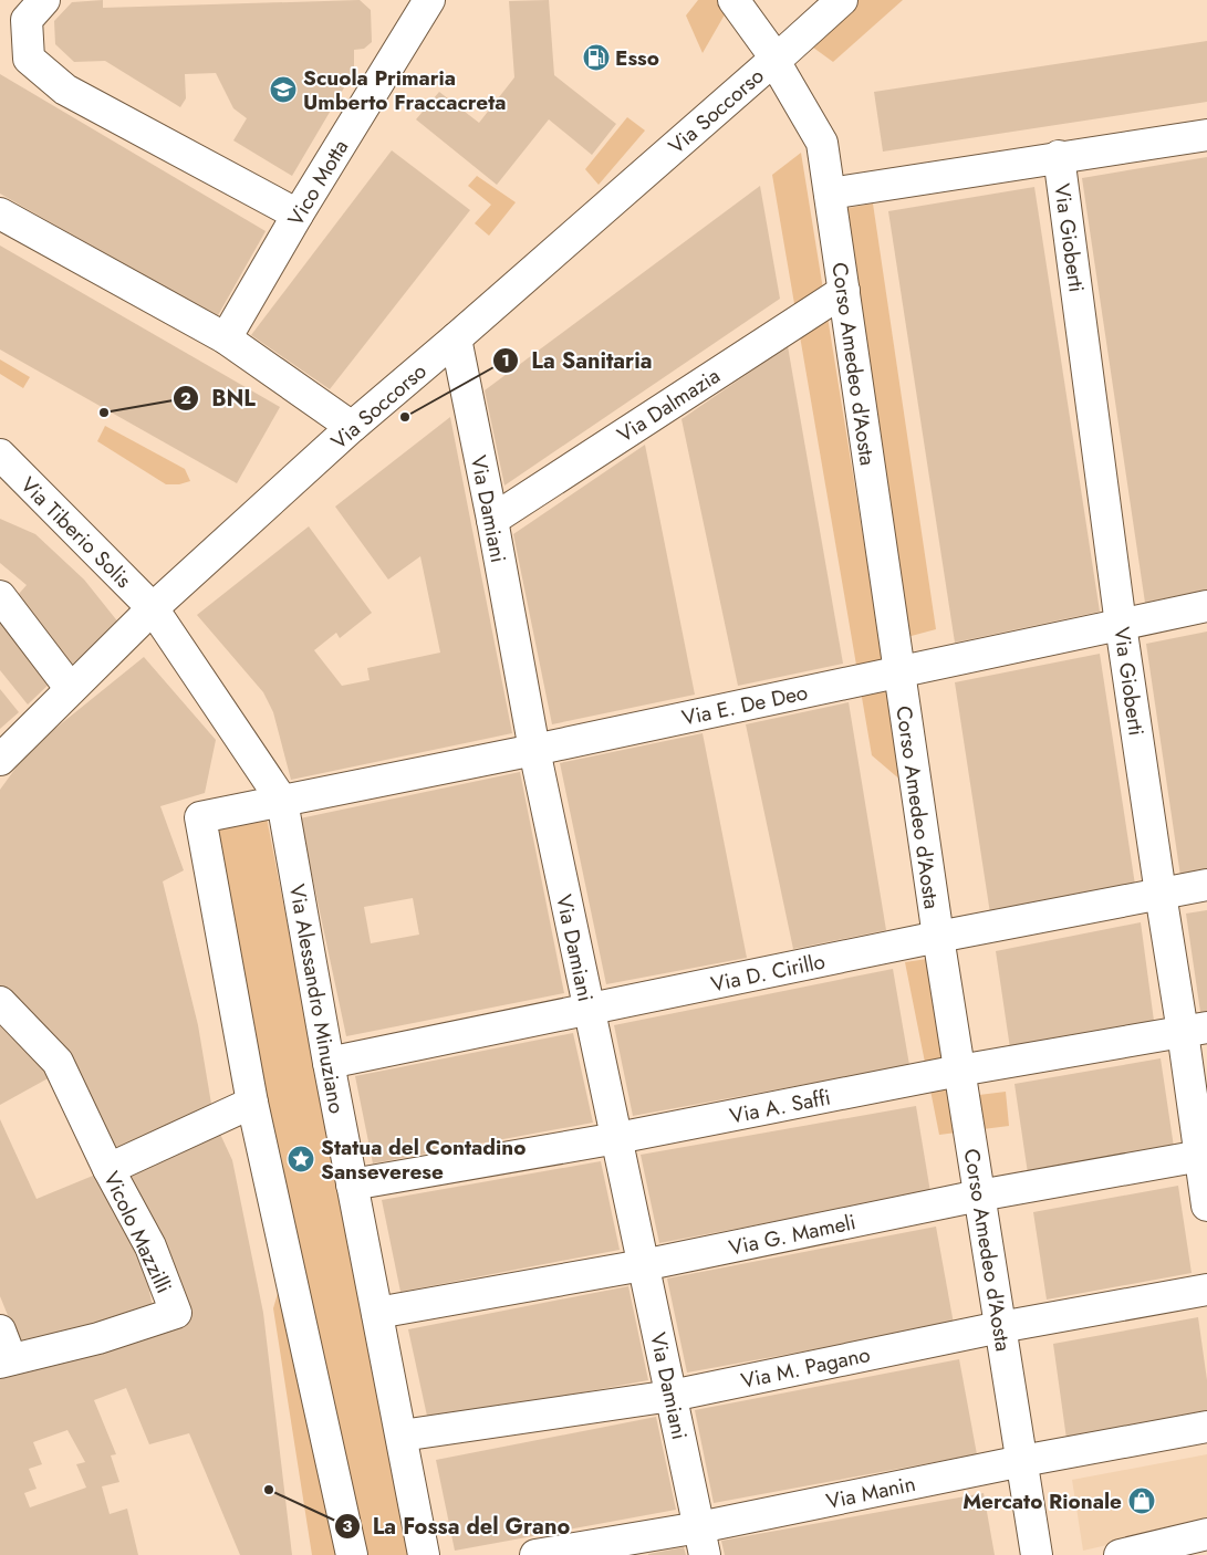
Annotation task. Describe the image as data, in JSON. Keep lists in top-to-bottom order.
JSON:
{
  "streets": {
    "street": [
      "Via Soccorso",
      "Vico Motta",
      "Via Gioberti",
      "Corso Amedeo d'Aosta",
      "Via Dalmazia",
      "Via Damiani",
      "Via Tiberio Solis",
      "Via E. De Deo",
      "Via D. Cirillo",
      "Via Alessandro Minuziano",
      "Via A. Saffi",
      "Vicolo Mazzilli",
      "Via G. Mameli",
      "Via M. Pagano",
      "Via Manin"
    ]
  },
  "crossings": [
    ["Via Soccorso", "Corso Amedeo d'Aosta"],
    ["Via Soccorso", "Via Damiani"],
    ["Via Soccorso", "Via Tiberio Solis"],
    ["Via Soccorso", "Via Alessandro Minuziano"],
    ["Via Gioberti", "Via E. De Deo"],
    ["Via Gioberti", "Via D. Cirillo"],
    ["Via Gioberti", "Via A. Saffi"],
    ["Via Gioberti", "Via G. Mameli"],
    ["Corso Amedeo d'Aosta", "Via Dalmazia"],
    ["Corso Amedeo d'Aosta", "Via E. De Deo"],
    ["Corso Amedeo d'Aosta", "Via D. Cirillo"],
    ["Corso Amedeo d'Aosta", "Via A. Saffi"],
    ["Corso Amedeo d'Aosta", "Via G. Mameli"],
    ["Corso Amedeo d'Aosta", "Via M. Pagano"],
    ["Corso Amedeo d'Aosta", "Via Manin"],
    ["Via Dalmazia", "Via Damiani"],
    ["Via Damiani", "Via E. De Deo"],
    ["Via Damiani", "Via D. Cirillo"],
    ["Via Damiani", "Via A. Saffi"],
    ["Via Damiani", "Via G. Mameli"],
    ["Via Damiani", "Via M. Pagano"],
    ["Via Damiani", "Via Manin"],
    ["Via Tiberio Solis", "Via Alessandro Minuziano"],
    ["Via E. De Deo", "Via Alessandro Minuziano"],
    ["Via D. Cirillo", "Via Alessandro Minuziano"],
    ["Via Alessandro Minuziano", "Via A. Saffi"],
    ["Via Alessandro Minuziano", "Via G. Mameli"],
    ["Via Alessandro Minuziano", "Via M. Pagano"]
  ],
  "places": {
    "fuel station": ["Esso"],
    "school or university": ["Scuola Primaria Umberto Fraccacreta"],
    "other": ["BNL", "La Sanitaria", "La Fossa del Grano"],
    "place": ["Statua del Contadino Sanseverese"],
    "shop": ["Mercato Rionale"]
  }
}
